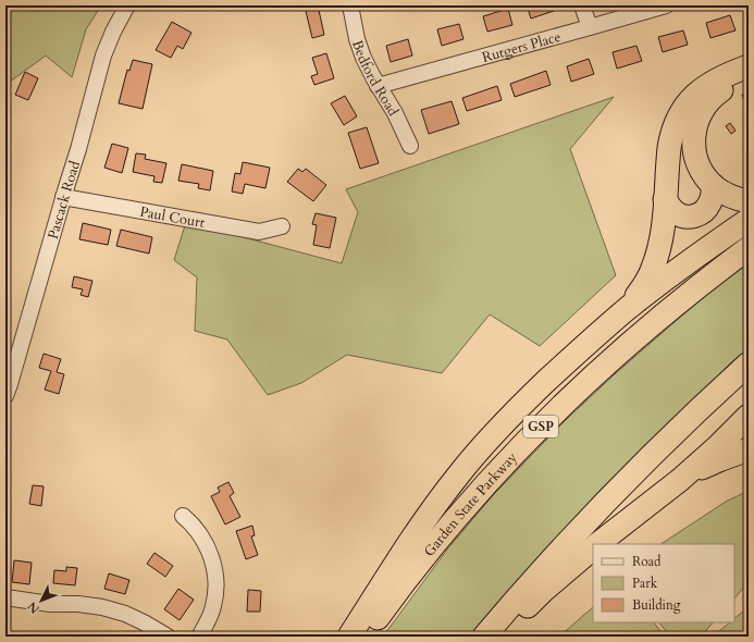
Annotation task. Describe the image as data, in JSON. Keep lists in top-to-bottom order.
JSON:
{
  "streets": {
    "highway": ["GSP", "Garden State Parkway"],
    "street": [
      "Rutgers Place",
      "Bedford Road",
      "Pascack Road",
      "Paul Court"
    ]
  },
  "crossings": [
    ["Rutgers Place", "Bedford Road"],
    ["Pascack Road", "Paul Court"]
  ],
  "legend": ["Road", "Park", "Building"],
  "north": "bottom left"
}
